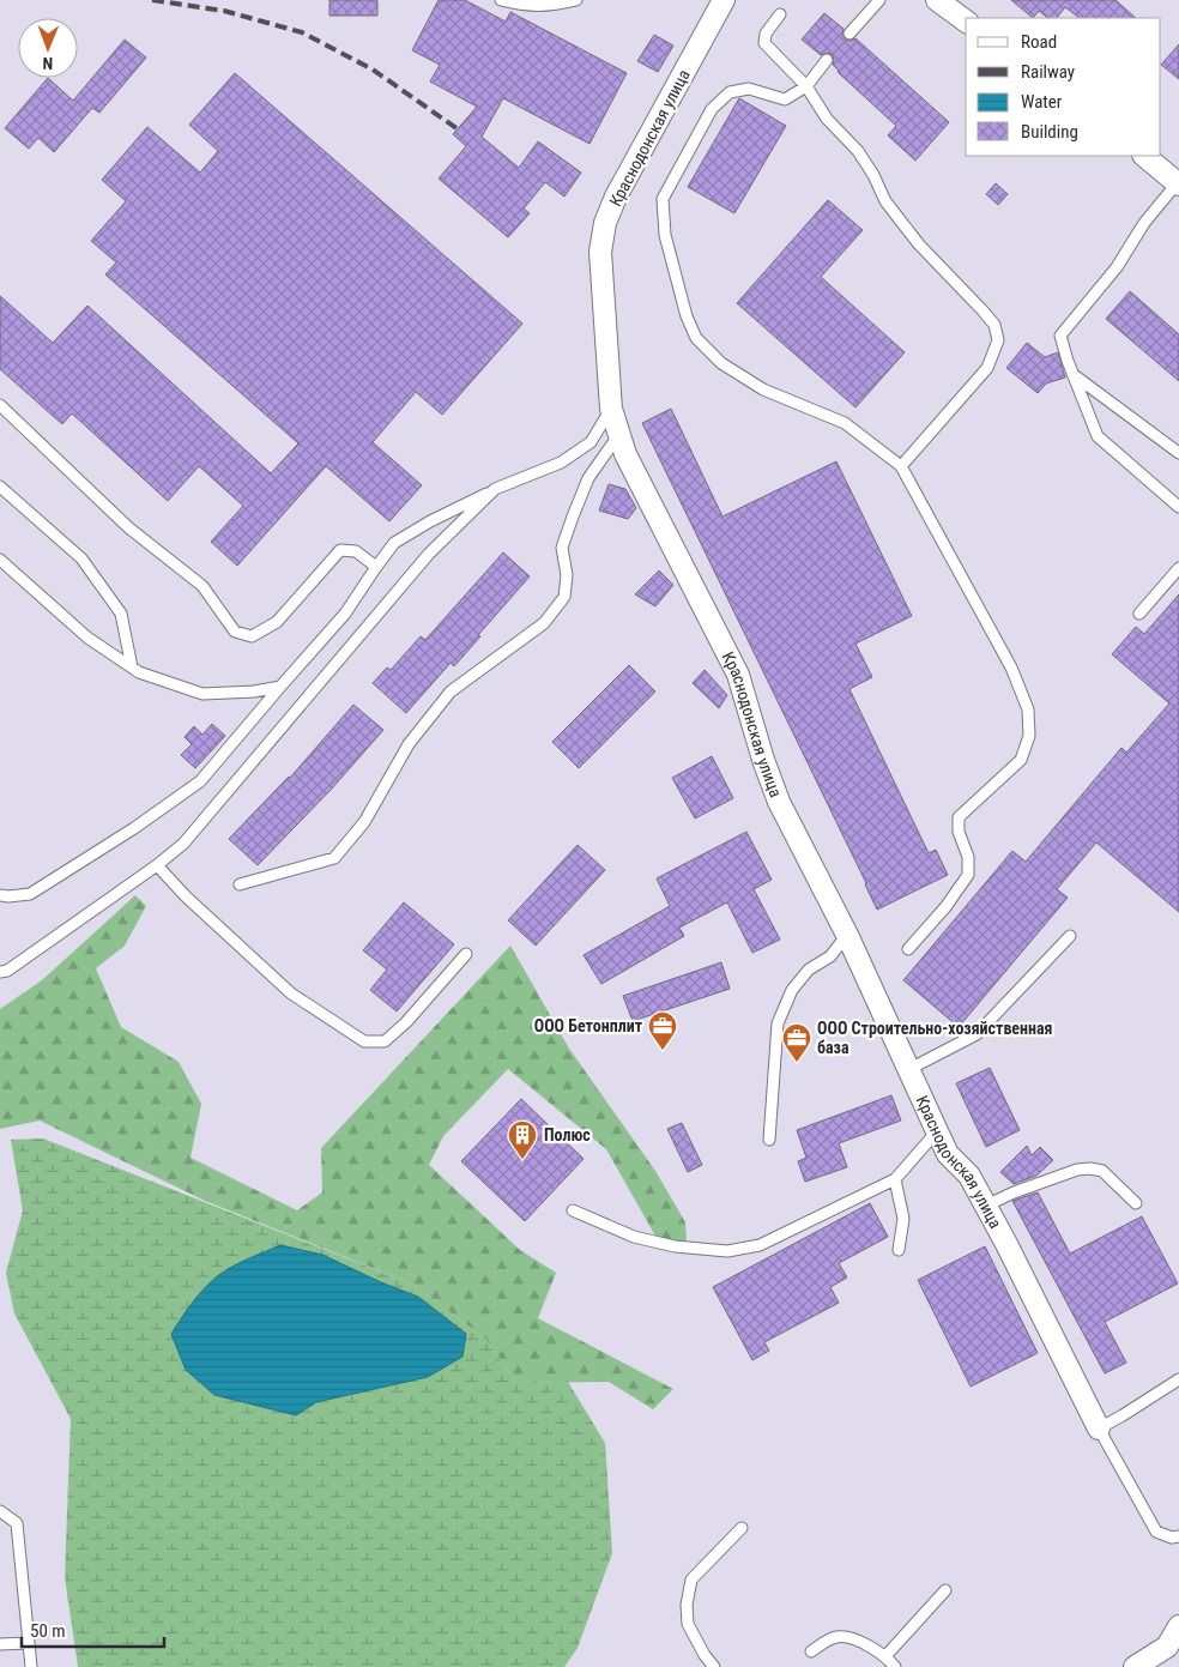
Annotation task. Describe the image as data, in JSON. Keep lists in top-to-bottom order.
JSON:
{
  "streets": {
    "street": ["Краснодонская улица"]
  },
  "places": {
    "office": ["ООО Бетонплит", "ООО Строительно-хозяйственная база"],
    "building": ["Полюс"]
  },
  "legend": [
    "Road",
    "Railway",
    "Water",
    "Building"
  ],
  "scale_bar": "50 m",
  "north": "bottom"
}
